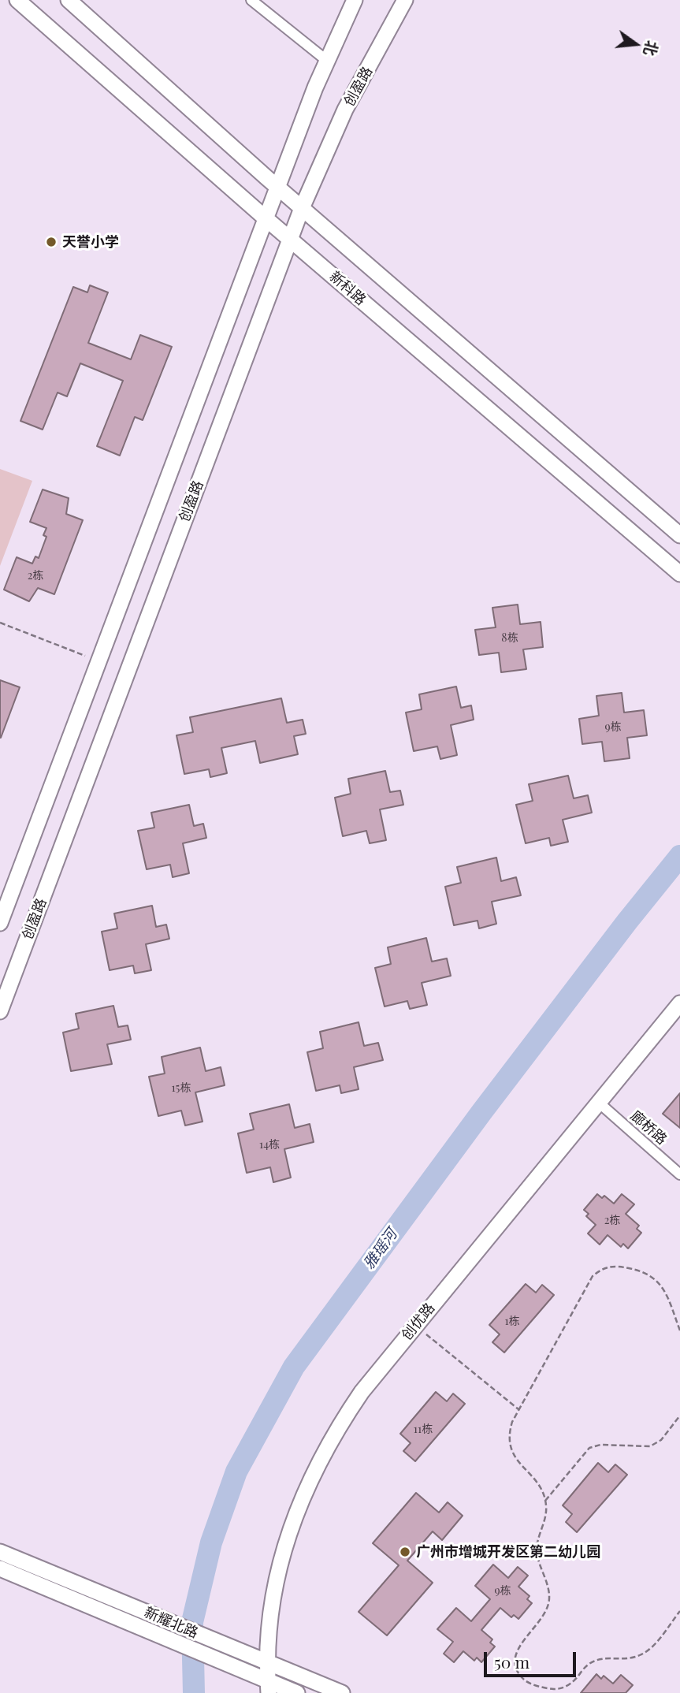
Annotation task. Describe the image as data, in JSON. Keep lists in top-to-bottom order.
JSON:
{
  "streets": {
    "street": [
      "创盈路",
      "新科路",
      "廊桥路",
      "创优路",
      "新耀北路"
    ]
  },
  "crossings": [
    ["创盈路", "新科路"],
    ["廊桥路", "创优路"],
    ["创优路", "新耀北路"]
  ],
  "water": ["雅瑶河"],
  "places": ["天誉小学", "广州市增城开发区第二幼儿园"],
  "house_numbers": [
    "2栋",
    "8栋",
    "9栋",
    "15栋",
    "14栋",
    "2栋",
    "1栋",
    "11栋",
    "9栋"
  ],
  "scale_bar": "50 m",
  "north": "right"
}
